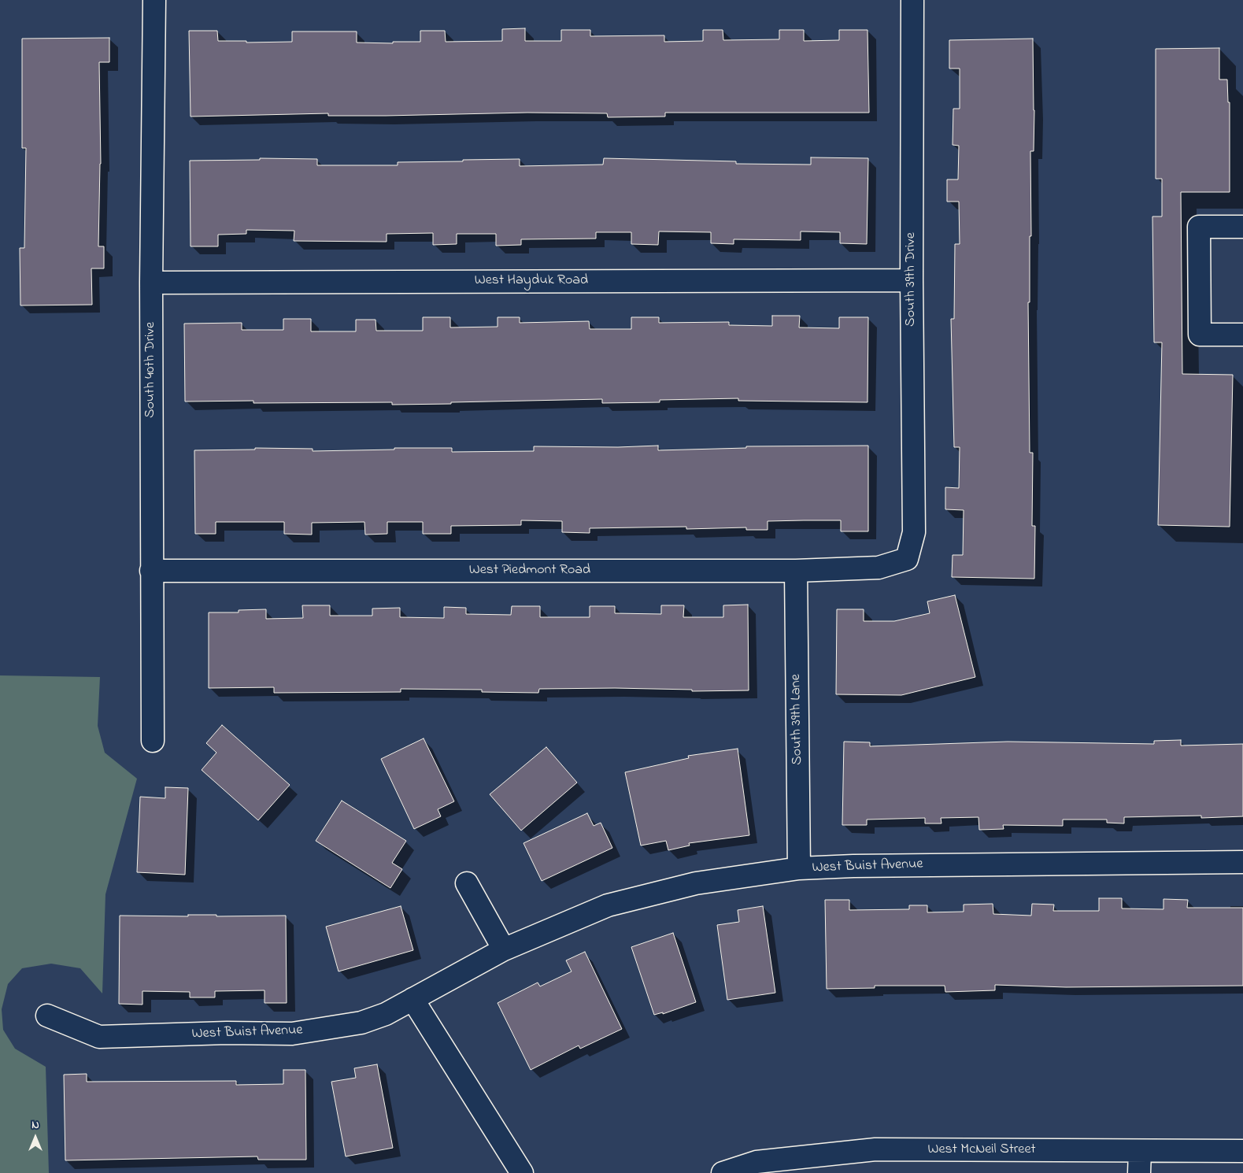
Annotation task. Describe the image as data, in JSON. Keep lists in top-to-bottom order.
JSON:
{
  "streets": {
    "street": [
      "South 39th Drive",
      "West Hayduk Road",
      "South 40th Drive",
      "West Piedmont Road",
      "South 39th Lane",
      "West Buist Avenue",
      "West McNeil Street"
    ]
  },
  "crossings": [
    ["South 39th Drive", "West Hayduk Road"],
    ["South 39th Drive", "West Piedmont Road"],
    ["West Hayduk Road", "South 40th Drive"],
    ["South 40th Drive", "West Piedmont Road"],
    ["West Piedmont Road", "South 39th Lane"],
    ["South 39th Lane", "West Buist Avenue"]
  ],
  "north": "top"
}
